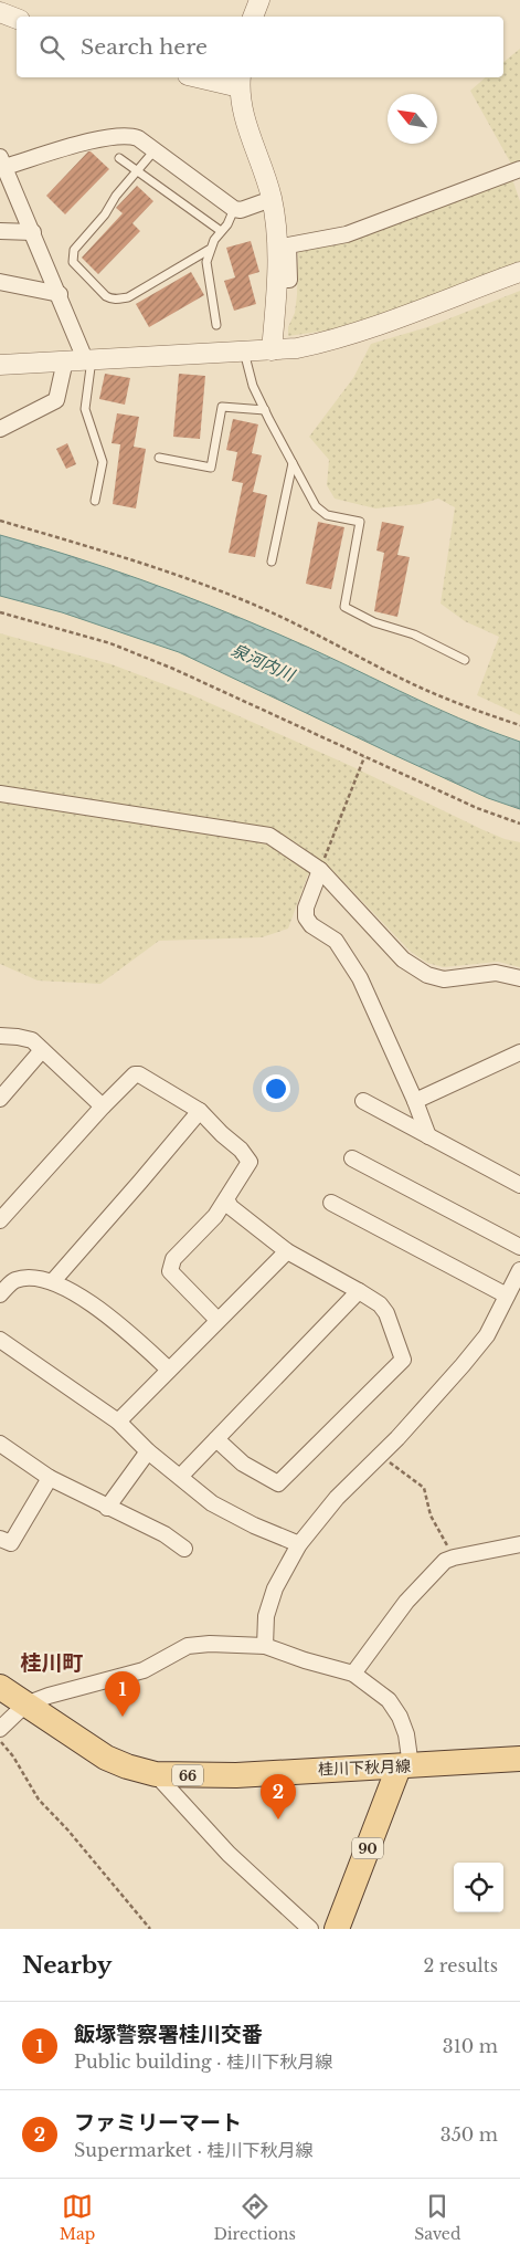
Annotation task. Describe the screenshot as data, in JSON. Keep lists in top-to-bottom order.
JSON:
{
  "streets": {
    "main road": ["桂川下秋月線", "66", "90"]
  },
  "crossings": [
    ["桂川下秋月線", "90"]
  ],
  "districts": ["桂川町"],
  "water": ["泉河内川"],
  "north": "top left",
  "page": {
    "search": "Search here",
    "pins": ["1", "2"],
    "heading": ["Nearby", "2 results"],
    "list": [
      {
        "mark": "1",
        "name": "飯塚警察署桂川交番",
        "note": "Public building · 桂川下秋月線",
        "value": "310 m"
      },
      {
        "mark": "2",
        "name": "ファミリーマート",
        "note": "Supermarket · 桂川下秋月線",
        "value": "350 m"
      }
    ],
    "nav": ["Map", "Directions", "Saved"]
  }
}
